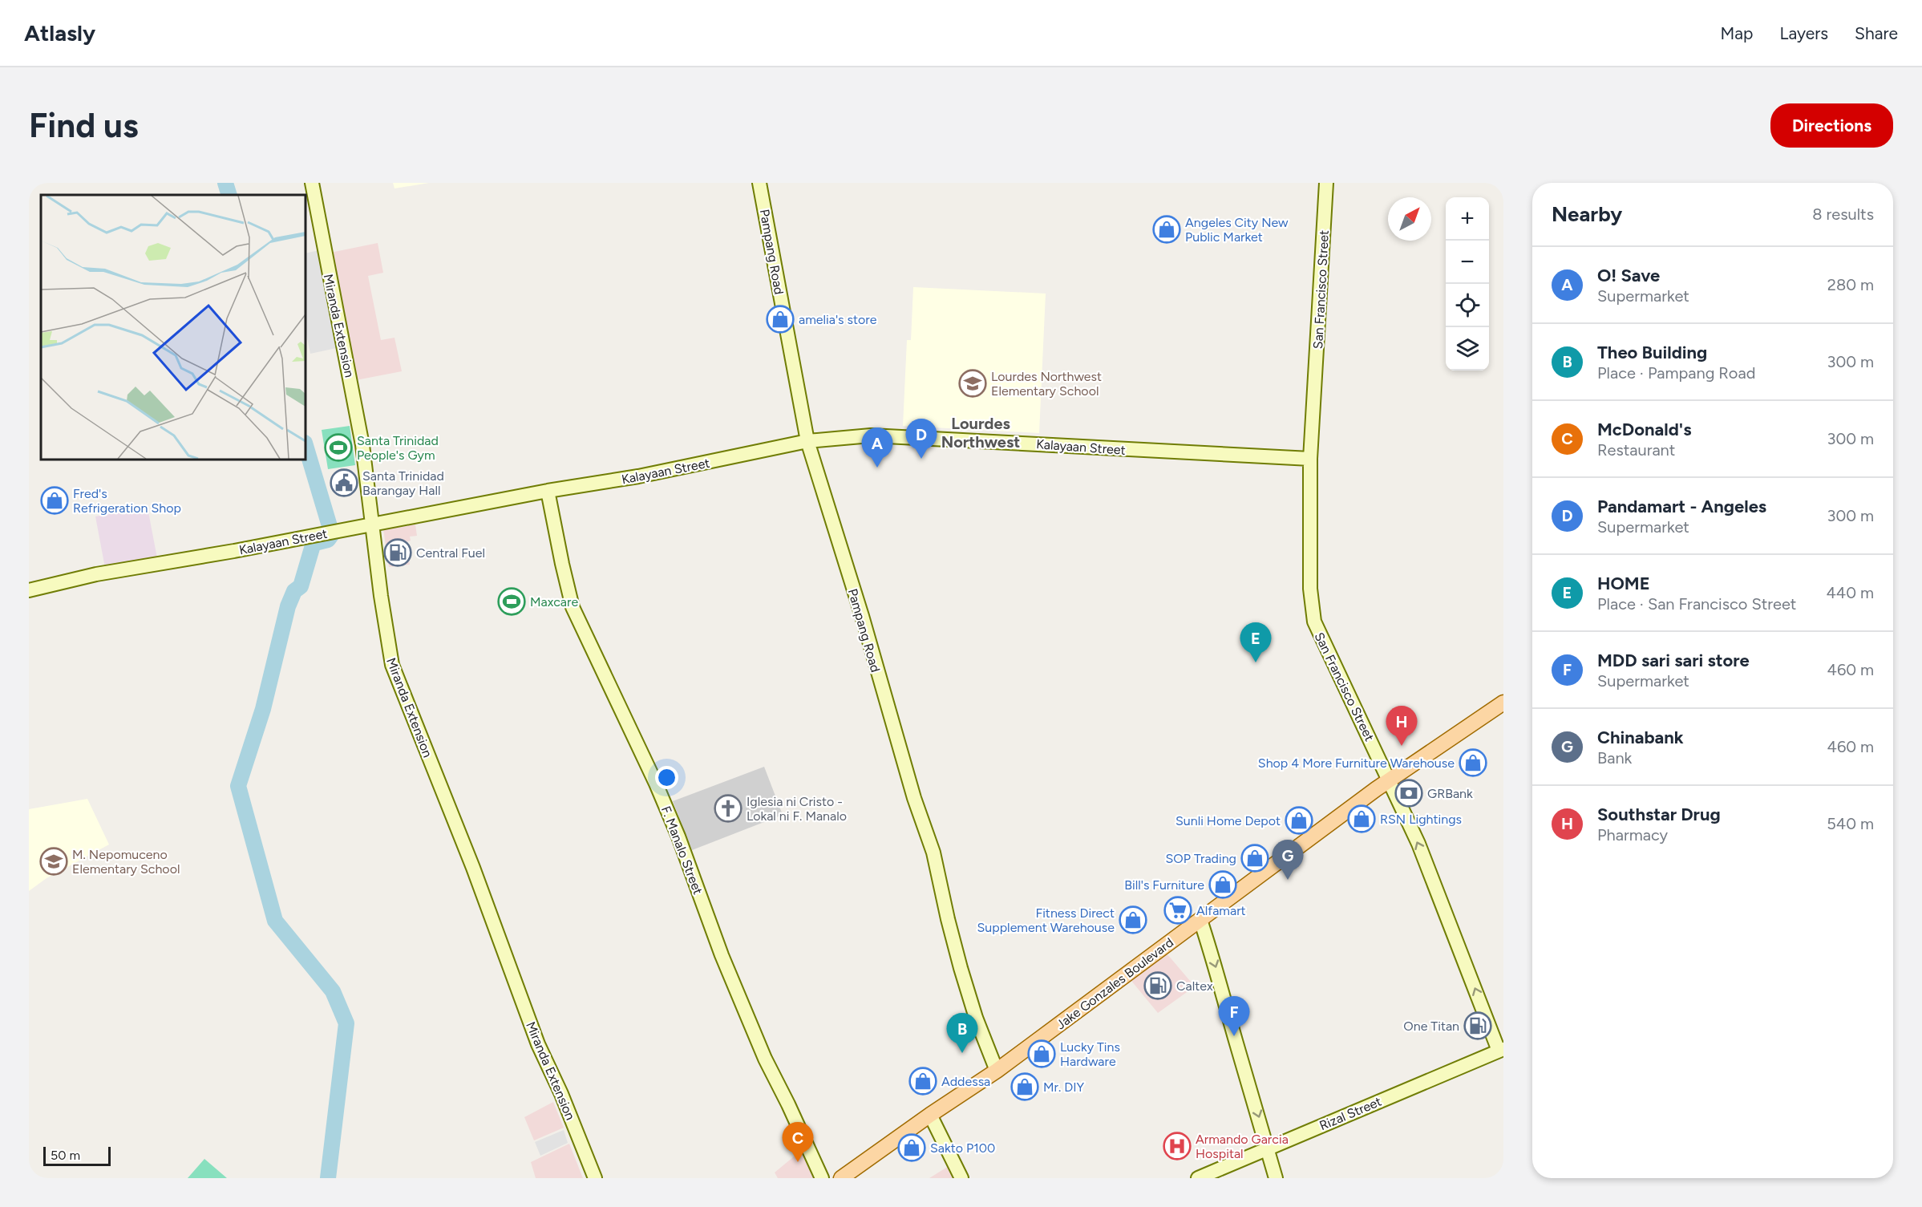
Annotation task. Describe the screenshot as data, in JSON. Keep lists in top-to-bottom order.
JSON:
{
  "streets": {
    "main road": ["Jake Gonzales Boulevard"],
    "street": [
      "Pampang Road",
      "San Francisco Street",
      "Miranda Extension",
      "Kalayaan Street",
      "F. Manalo Street",
      "Rizal Street"
    ]
  },
  "crossings": [
    ["Pampang Road", "Kalayaan Street"],
    ["Pampang Road", "Jake Gonzales Boulevard"],
    ["San Francisco Street", "Kalayaan Street"],
    ["San Francisco Street", "Jake Gonzales Boulevard"],
    ["San Francisco Street", "Rizal Street"],
    ["Miranda Extension", "Kalayaan Street"],
    ["Kalayaan Street", "F. Manalo Street"]
  ],
  "districts": ["Lourdes Northwest"],
  "places": {
    "shop": [
      "Angeles City New Public Market",
      "amelia's store",
      "Fred's Refrigeration Shop",
      "Shop 4 More Furniture Warehouse",
      "RSN Lightings",
      "Sunli Home Depot",
      "SOP Trading",
      "Bill's Furniture",
      "Fitness Direct Supplement Warehouse",
      "Lucky Tins Hardware",
      "Addessa",
      "Mr. DIY",
      "Sakto P100"
    ],
    "school or university": ["Lourdes Northwest Elementary School", "M. Nepomuceno Elementary School"],
    "sports": ["Santa Trinidad People's Gym", "Maxcare"],
    "public building": ["Santa Trinidad Barangay Hall"],
    "fuel station": ["Central Fuel", "Caltex", "One Titan"],
    "bank": ["GRBank"],
    "church": ["Iglesia ni Cristo - Lokal ni F. Manalo"],
    "supermarket": ["Alfamart"],
    "hospital": ["Armando Garcia Hospital"]
  },
  "scale_bar": "50 m",
  "north": "top right",
  "page": {
    "header": "Atlasly",
    "nav": ["Map", "Layers", "Share"],
    "buttons": "Directions",
    "title": "Find us",
    "heading": ["Nearby", "8 results"],
    "map_buttons": ["+", "−"],
    "list": [
      {
        "mark": "A",
        "name": "O! Save",
        "note": "Supermarket",
        "value": "280 m"
      },
      {
        "mark": "B",
        "name": "Theo Building",
        "note": "Place · Pampang Road",
        "value": "300 m"
      },
      {
        "mark": "C",
        "name": "McDonald's",
        "note": "Restaurant",
        "value": "300 m"
      },
      {
        "mark": "D",
        "name": "Pandamart - Angeles",
        "note": "Supermarket",
        "value": "300 m"
      },
      {
        "mark": "E",
        "name": "HOME",
        "note": "Place · San Francisco Street",
        "value": "440 m"
      },
      {
        "mark": "F",
        "name": "MDD sari sari store",
        "note": "Supermarket",
        "value": "460 m"
      },
      {
        "mark": "G",
        "name": "Chinabank",
        "note": "Bank",
        "value": "460 m"
      },
      {
        "mark": "H",
        "name": "Southstar Drug",
        "note": "Pharmacy",
        "value": "540 m"
      }
    ],
    "pins": [
      "D",
      "A",
      "E",
      "H",
      "G",
      "F",
      "B",
      "C"
    ],
    "scale": "50 m"
  }
}
